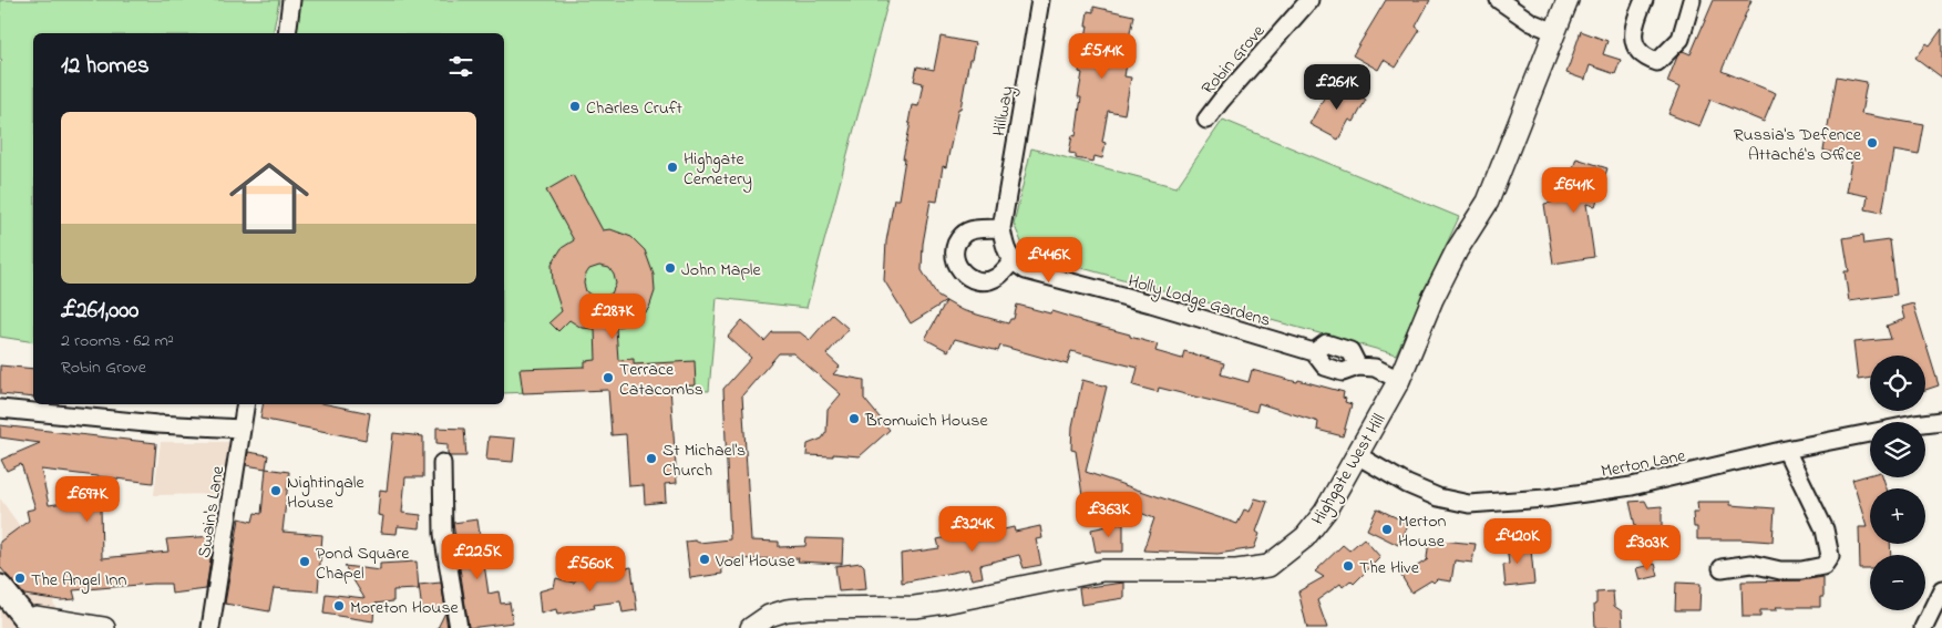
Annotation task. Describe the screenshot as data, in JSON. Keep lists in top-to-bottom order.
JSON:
{
  "streets": {
    "street": [
      "Robin Grove",
      "Hillway",
      "Holly Lodge Gardens",
      "Merton Lane",
      "Highgate West Hill",
      "Swain's Lane"
    ]
  },
  "crossings": [
    ["Hillway", "Holly Lodge Gardens"],
    ["Holly Lodge Gardens", "Highgate West Hill"],
    ["Merton Lane", "Highgate West Hill"]
  ],
  "places": [
    "Charles Cruft",
    "Russia's Defence Attaché's Office",
    "Highgate Cemetery",
    "John Maple",
    "Terrace Catacombs",
    "Bromwich House",
    "St Michael's Church",
    "Nightingale House",
    "Merton House",
    "Voel House",
    "Pond Square Chapel",
    "The Hive",
    "The Angel Inn",
    "Moreton House"
  ],
  "page": {
    "price": [
      "£514K",
      "£261K",
      "£641K",
      "£446K",
      "£287K",
      "£697K",
      "£363K",
      "£324K",
      "£420K",
      "£303K",
      "£225K",
      "£560K"
    ],
    "heading": "12 homes",
    "list": [
      {
        "name": "£261,000",
        "note": "2 rooms · 62 m² · Robin Grove"
      }
    ],
    "map_buttons": ["+", "−"]
  }
}
